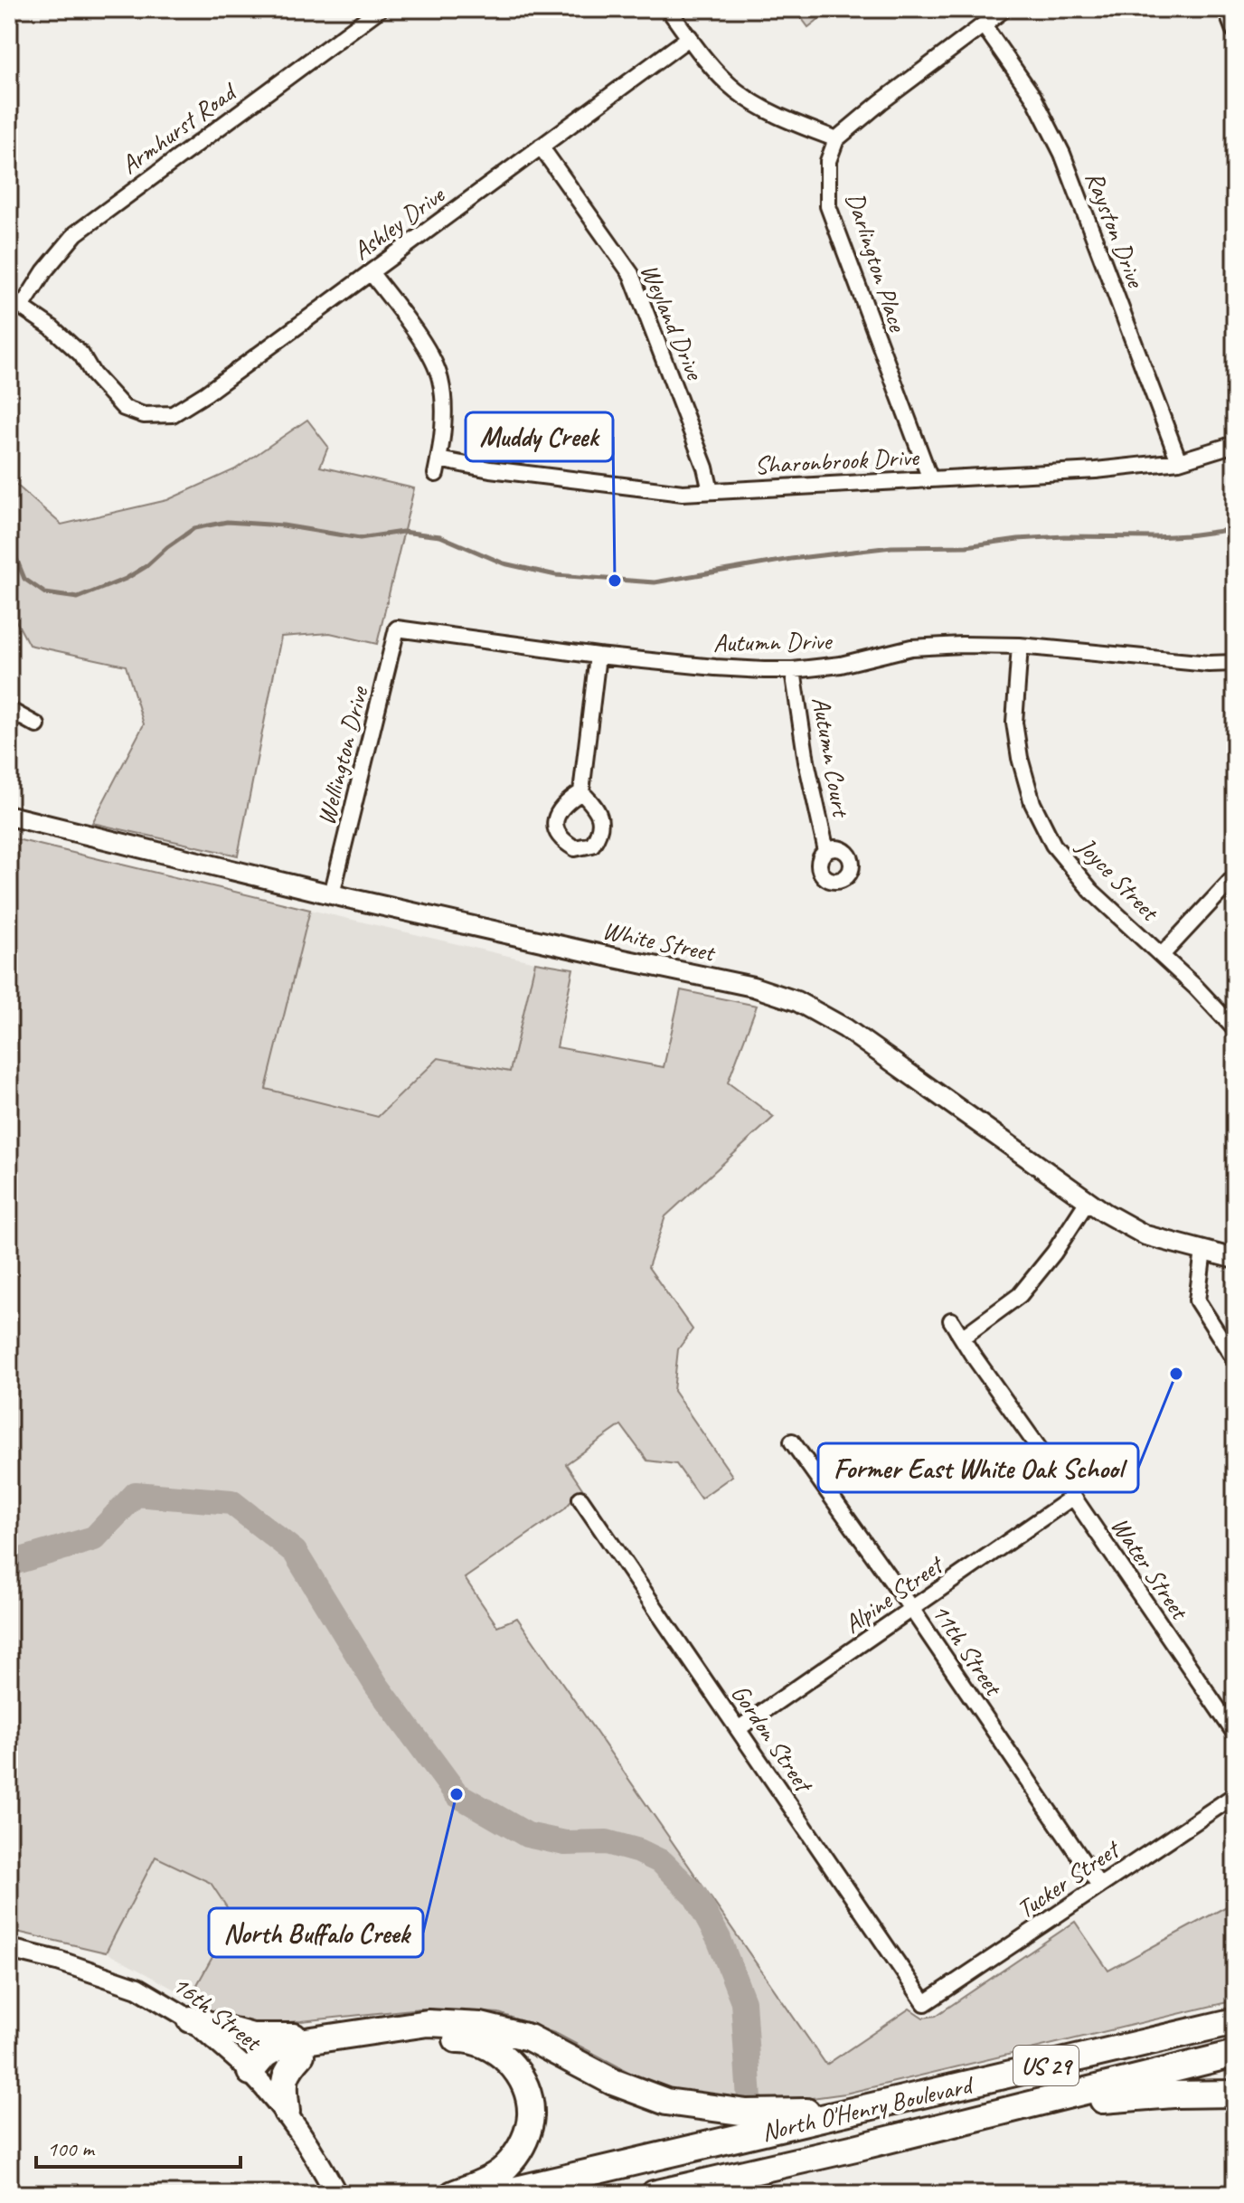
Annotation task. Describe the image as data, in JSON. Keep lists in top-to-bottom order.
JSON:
{
  "streets": {
    "highway": ["US 29", "North O'Henry Boulevard"],
    "main road": ["16th Street"],
    "street": [
      "Armhurst Road",
      "Ashley Drive",
      "Rayston Drive",
      "Darlington Place",
      "Weyland Drive",
      "Sharonbrook Drive",
      "Autumn Drive",
      "Wellington Drive",
      "Autumn Court",
      "Joyce Street",
      "White Street",
      "Water Street",
      "Alpine Street",
      "11th Street",
      "Gordon Street",
      "Tucker Street"
    ]
  },
  "crossings": [
    ["Armhurst Road", "Ashley Drive"],
    ["Ashley Drive", "Weyland Drive"],
    ["Ashley Drive", "Sharonbrook Drive"],
    ["Rayston Drive", "Sharonbrook Drive"],
    ["Darlington Place", "Sharonbrook Drive"],
    ["Weyland Drive", "Sharonbrook Drive"],
    ["Autumn Drive", "Wellington Drive"],
    ["Autumn Drive", "Autumn Court"],
    ["Autumn Drive", "Joyce Street"],
    ["Wellington Drive", "White Street"],
    ["Water Street", "Alpine Street"],
    ["Alpine Street", "11th Street"],
    ["Alpine Street", "Gordon Street"],
    ["11th Street", "Tucker Street"],
    ["Gordon Street", "Tucker Street"]
  ],
  "places": ["Muddy Creek", "Former East White Oak School", "North Buffalo Creek"],
  "scale_bar": "100 m"
}
